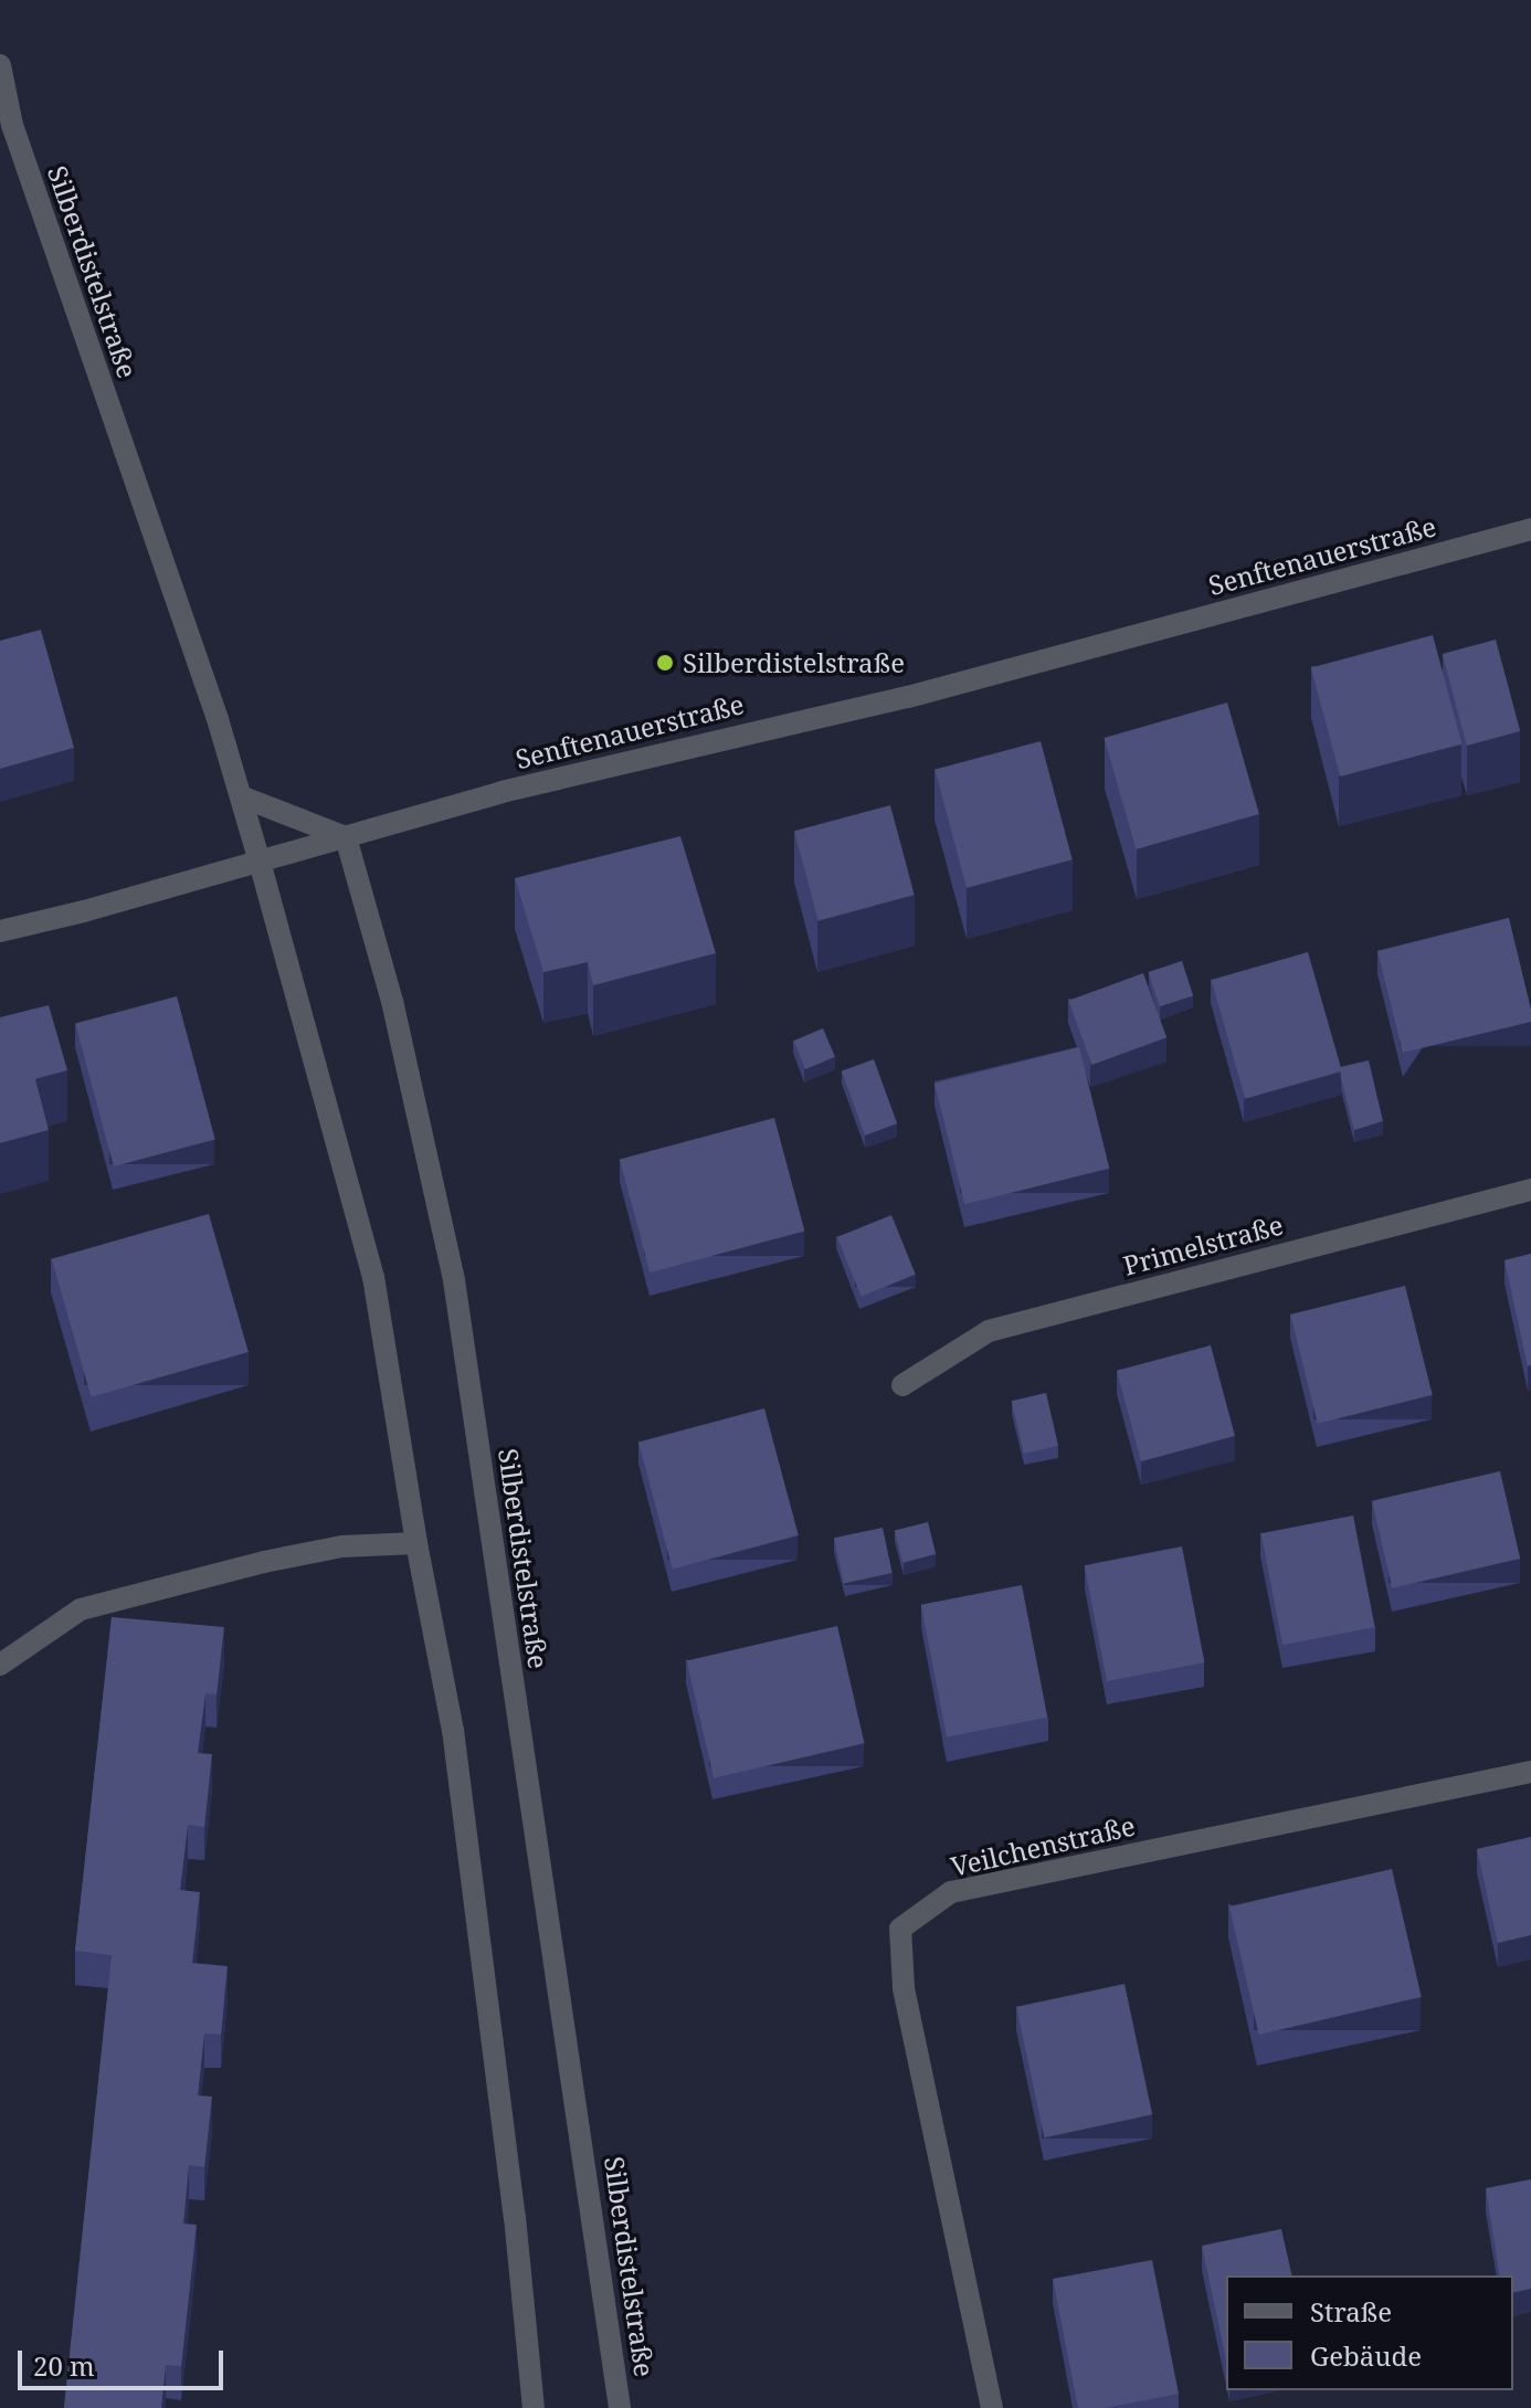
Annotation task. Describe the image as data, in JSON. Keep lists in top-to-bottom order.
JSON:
{
  "streets": {
    "street": [
      "Silberdistelstraße",
      "Senftenauerstraße",
      "Primelstraße",
      "Veilchenstraße"
    ]
  },
  "crossings": [
    ["Silberdistelstraße", "Senftenauerstraße"]
  ],
  "places": ["Silberdistelstraße"],
  "legend": ["Straße", "Gebäude"],
  "scale_bar": "20 m"
}
